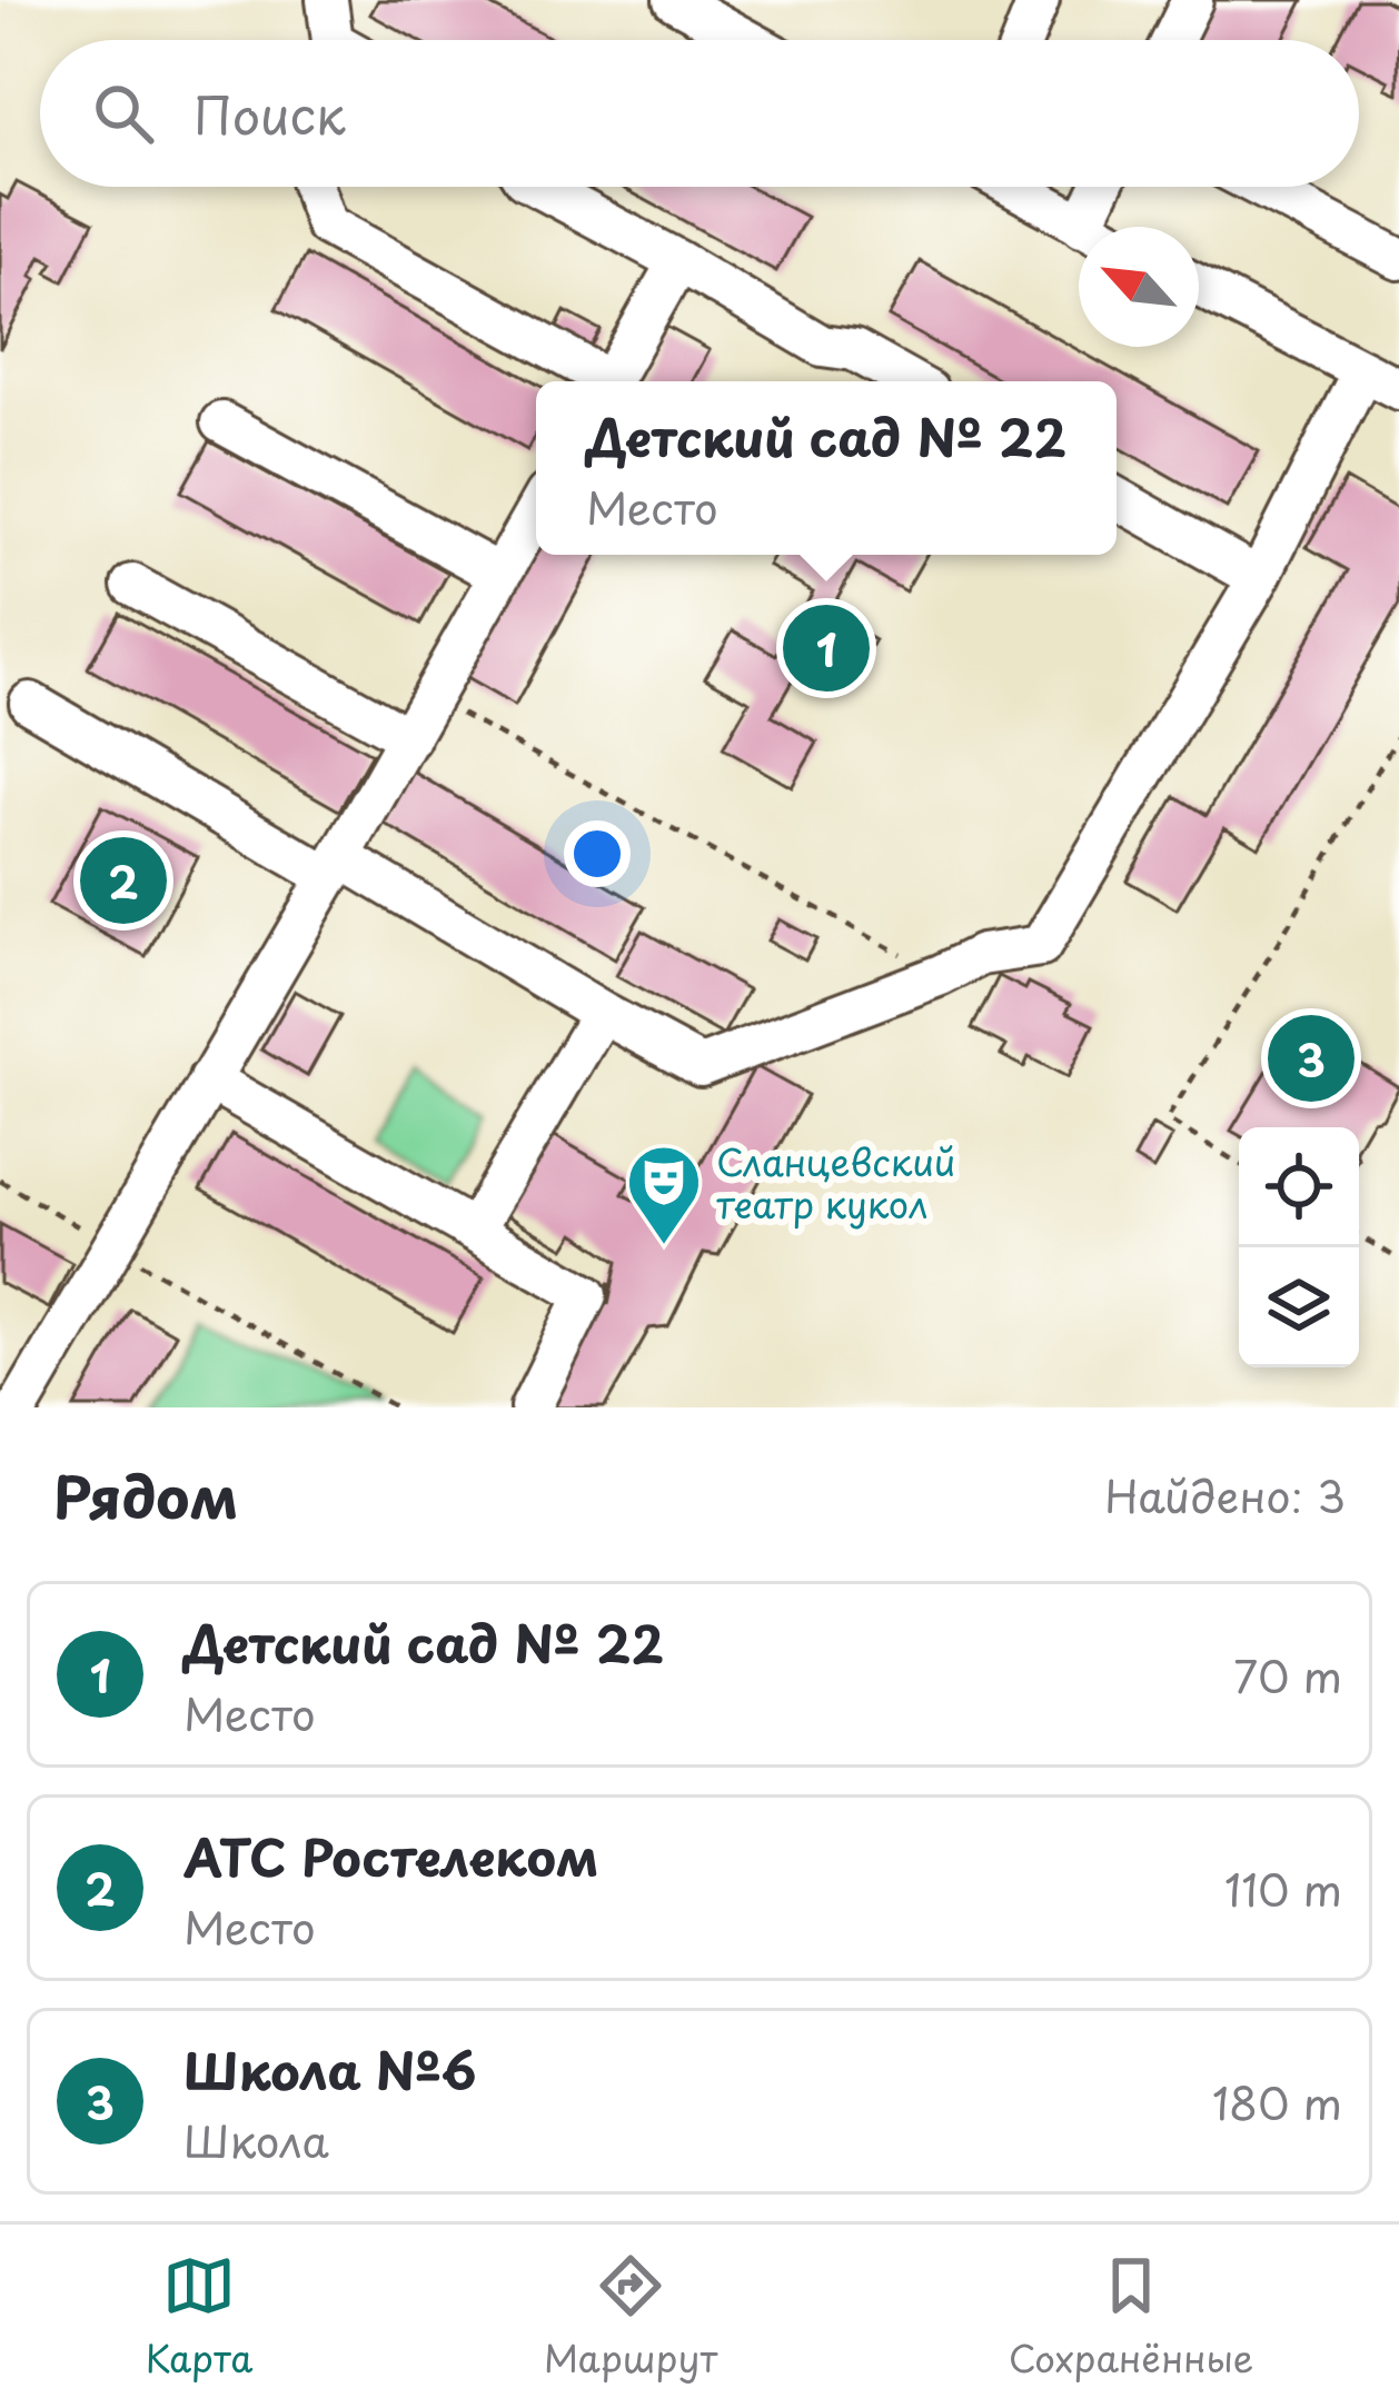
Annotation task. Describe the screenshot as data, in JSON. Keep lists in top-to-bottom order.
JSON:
{
  "places": {
    "theatre": ["Сланцевский театр кукол"]
  },
  "north": "top left",
  "page": {
    "search": "Поиск",
    "popup": ["Детский сад № 22", "Место"],
    "pins": ["1", "2", "3"],
    "heading": ["Рядом", "Найдено: 3"],
    "list": [
      {
        "mark": "1",
        "name": "Детский сад № 22",
        "note": "Место",
        "value": "70 m"
      },
      {
        "mark": "2",
        "name": "АТС Ростелеком",
        "note": "Место",
        "value": "110 m"
      },
      {
        "mark": "3",
        "name": "Школа №6",
        "note": "Школа",
        "value": "180 m"
      }
    ],
    "nav": ["Карта", "Маршрут", "Сохранённые"]
  }
}
